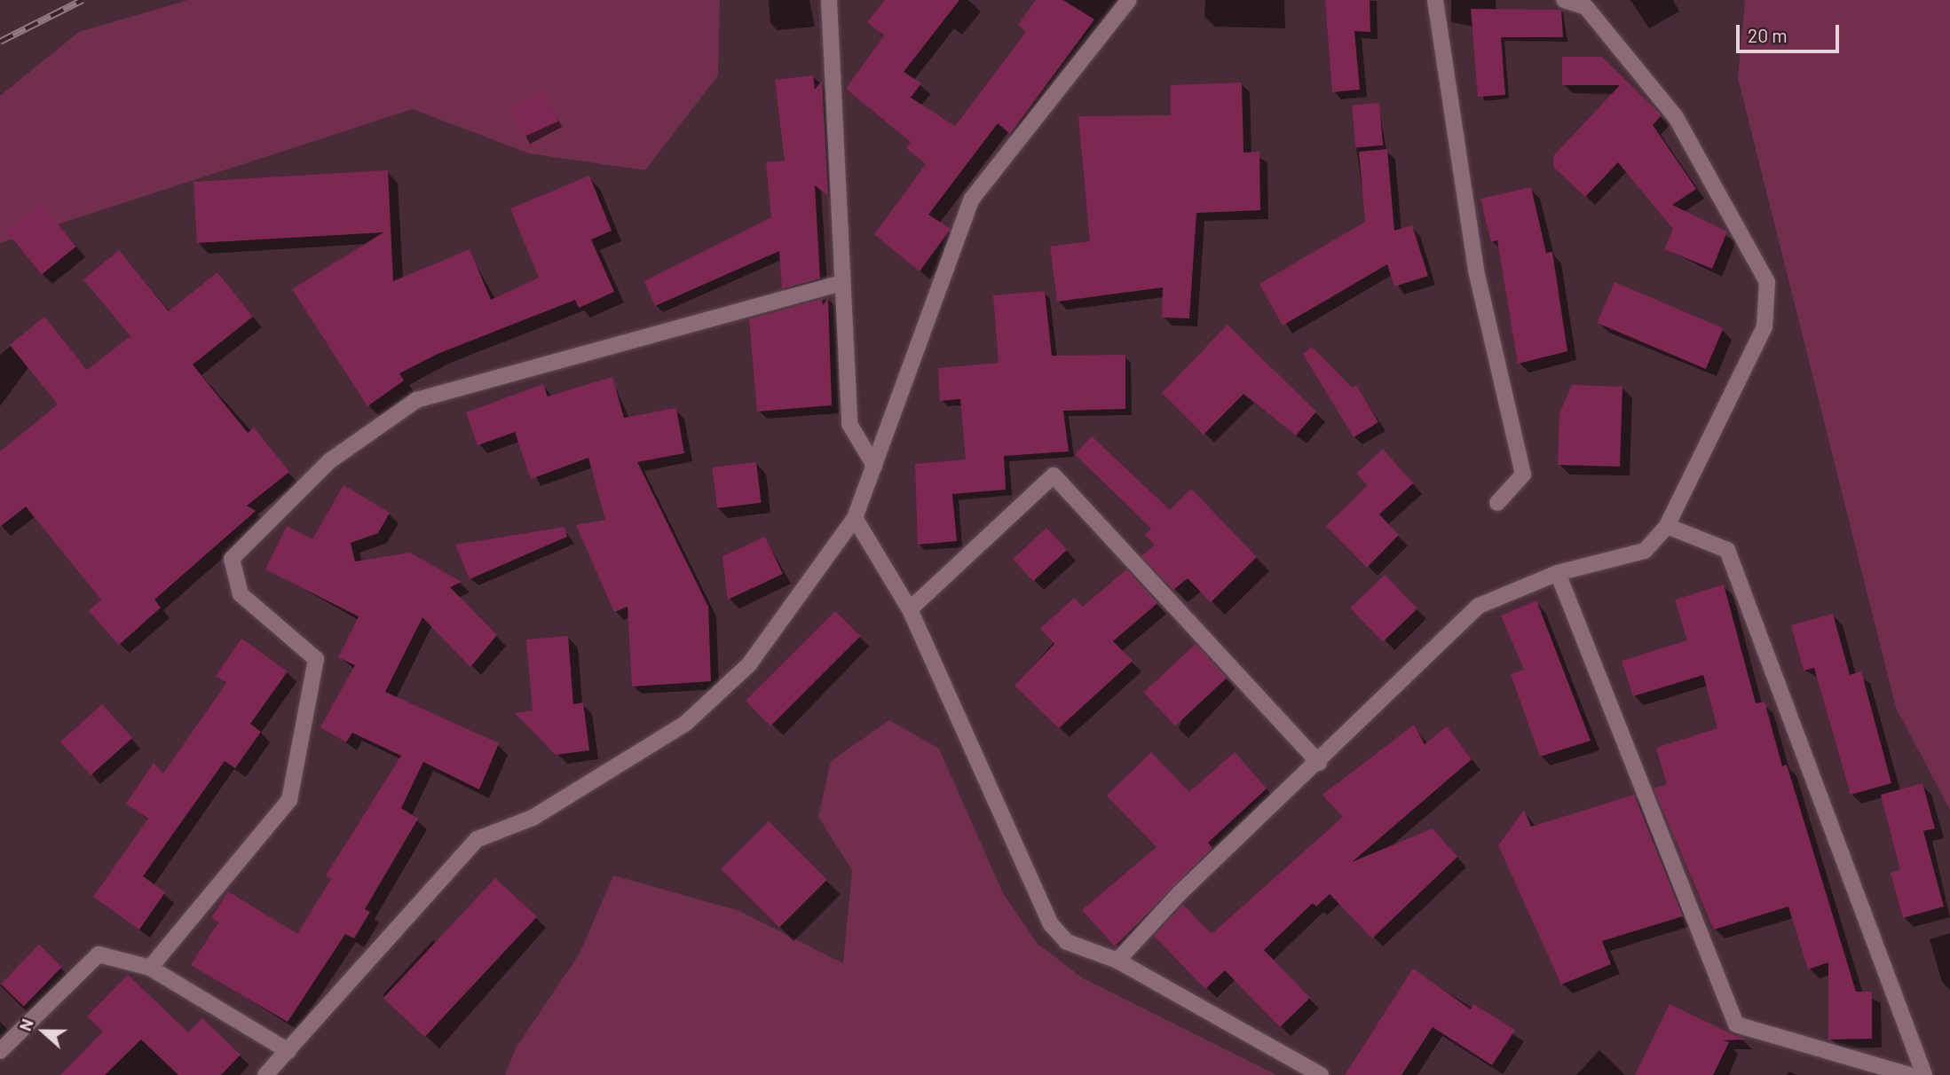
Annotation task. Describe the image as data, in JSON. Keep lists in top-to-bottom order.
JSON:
{
  "scale_bar": "20 m",
  "north": "left"
}
